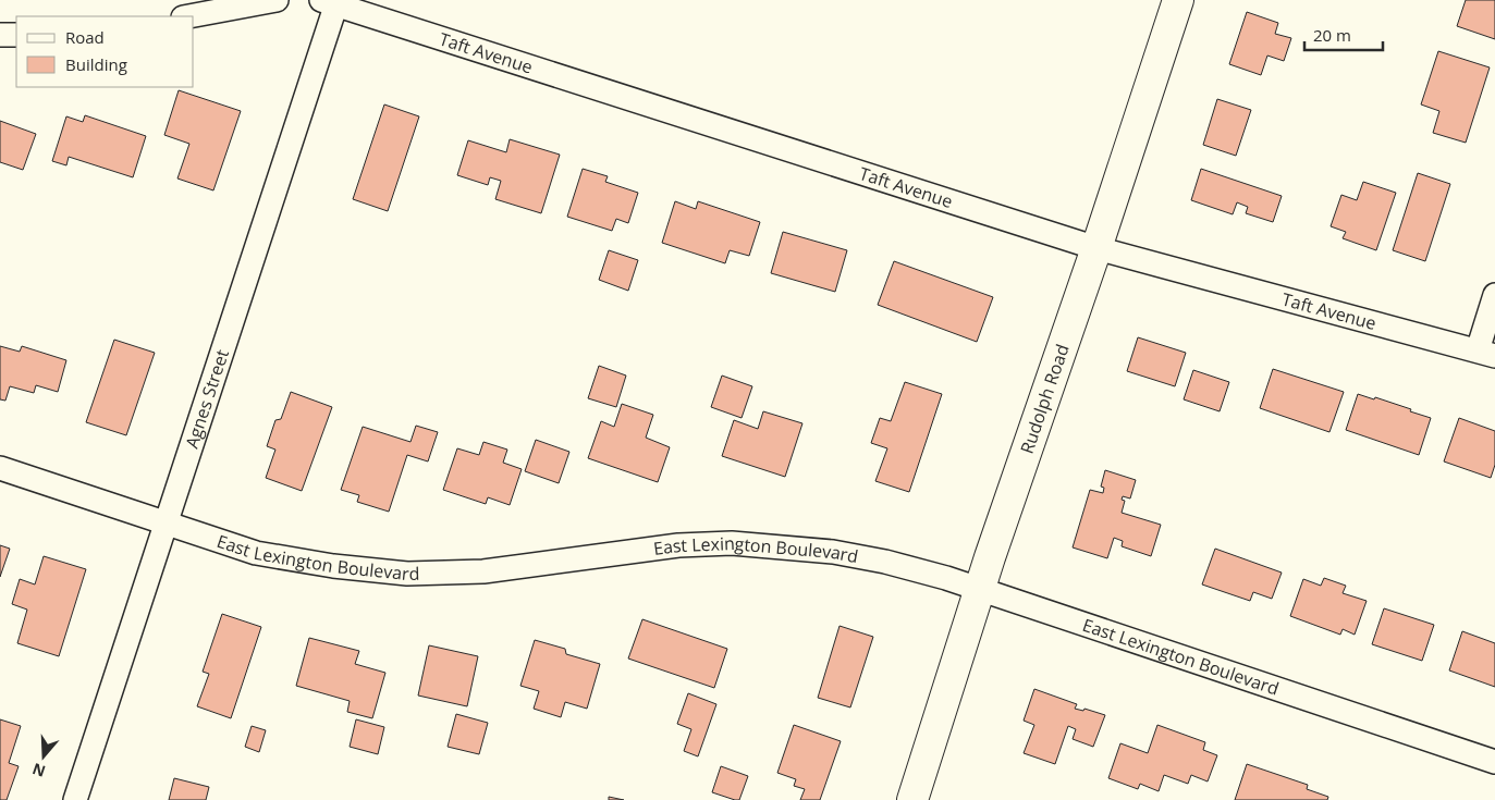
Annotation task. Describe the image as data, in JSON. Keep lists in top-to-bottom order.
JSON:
{
  "streets": {
    "street": [
      "Taft Avenue",
      "Agnes Street",
      "Rudolph Road",
      "East Lexington Boulevard"
    ]
  },
  "crossings": [
    ["Taft Avenue", "Agnes Street"],
    ["Taft Avenue", "Rudolph Road"],
    ["Agnes Street", "East Lexington Boulevard"],
    ["Rudolph Road", "East Lexington Boulevard"]
  ],
  "legend": ["Road", "Building"],
  "scale_bar": "20 m",
  "north": "bottom"
}
